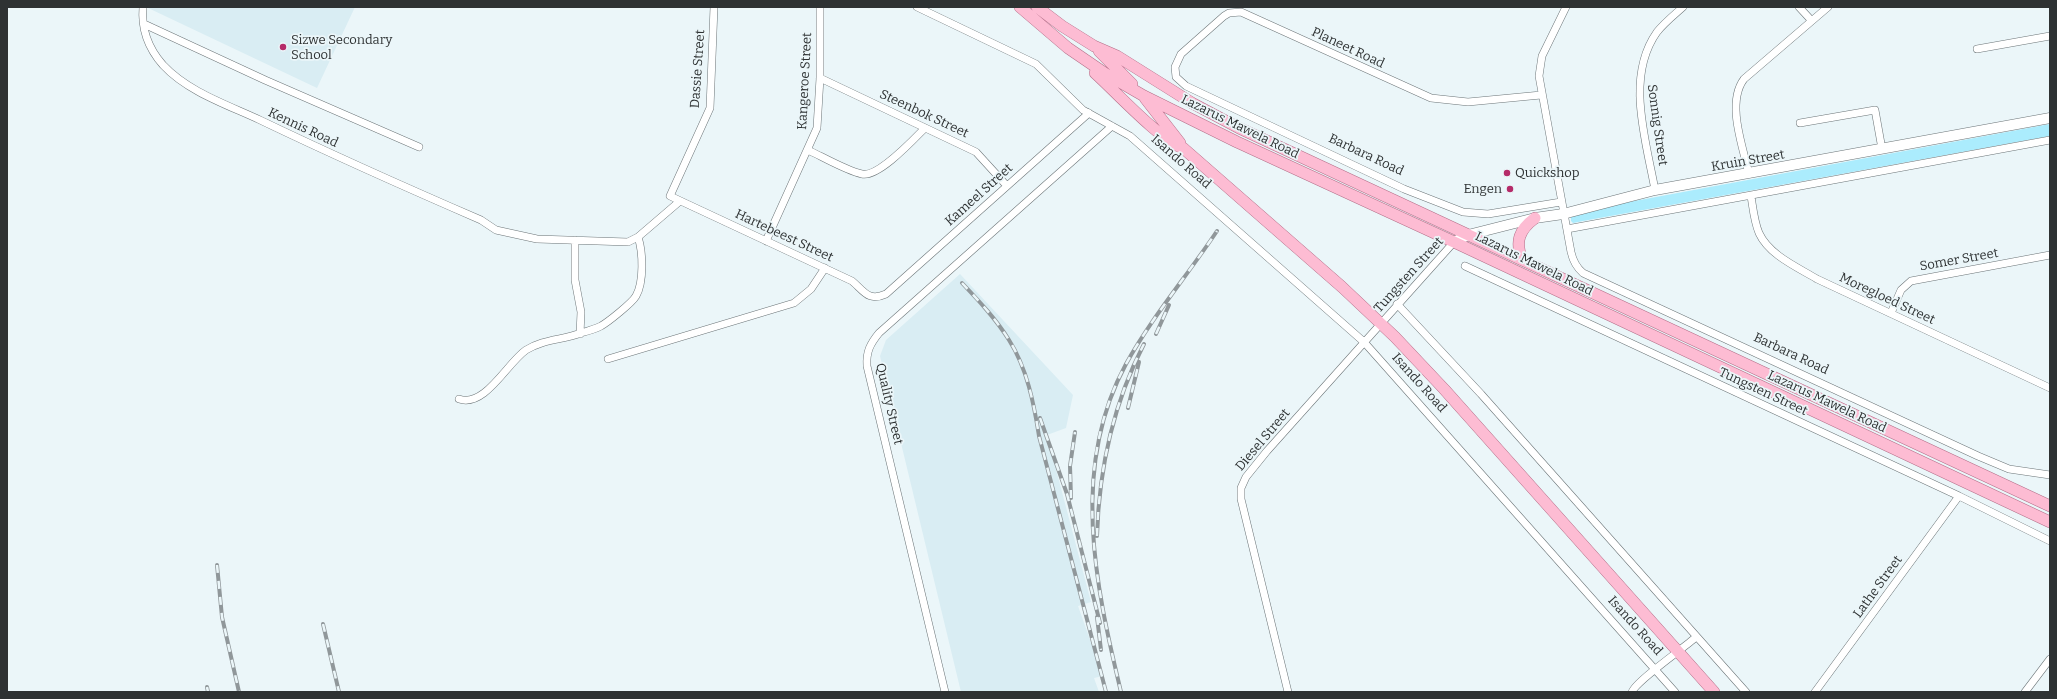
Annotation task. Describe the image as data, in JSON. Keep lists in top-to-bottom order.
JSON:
{
  "streets": {
    "main road": ["Lazarus Mawela Road", "Kruin Street", "Isando Road"],
    "street": [
      "Planeet Road",
      "Dassie Street",
      "Kangeroe Street",
      "Steenbok Street",
      "Sonnig Street",
      "Kennis Road",
      "Barbara Road",
      "Kameel Street",
      "Hartebeest Street",
      "Somer Street",
      "Tungsten Street",
      "Moregloed Street",
      "Quality Street",
      "Diesel Street",
      "Lathe Street"
    ]
  },
  "crossings": [
    ["Planeet Road", "Barbara Road"],
    ["Dassie Street", "Hartebeest Street"],
    ["Kangeroe Street", "Steenbok Street"],
    ["Kangeroe Street", "Hartebeest Street"],
    ["Steenbok Street", "Kameel Street"],
    ["Sonnig Street", "Kruin Street"],
    ["Lazarus Mawela Road", "Kruin Street"],
    ["Lazarus Mawela Road", "Isando Road"],
    ["Lazarus Mawela Road", "Tungsten Street"],
    ["Barbara Road", "Kruin Street"],
    ["Kruin Street", "Tungsten Street"],
    ["Isando Road", "Kameel Street"],
    ["Isando Road", "Tungsten Street"],
    ["Isando Road", "Quality Street"],
    ["Isando Road", "Diesel Street"],
    ["Kameel Street", "Hartebeest Street"],
    ["Somer Street", "Moregloed Street"],
    ["Tungsten Street", "Diesel Street"],
    ["Tungsten Street", "Lathe Street"]
  ],
  "places": ["Sizwe Secondary School", "Quickshop", "Engen"]
}
